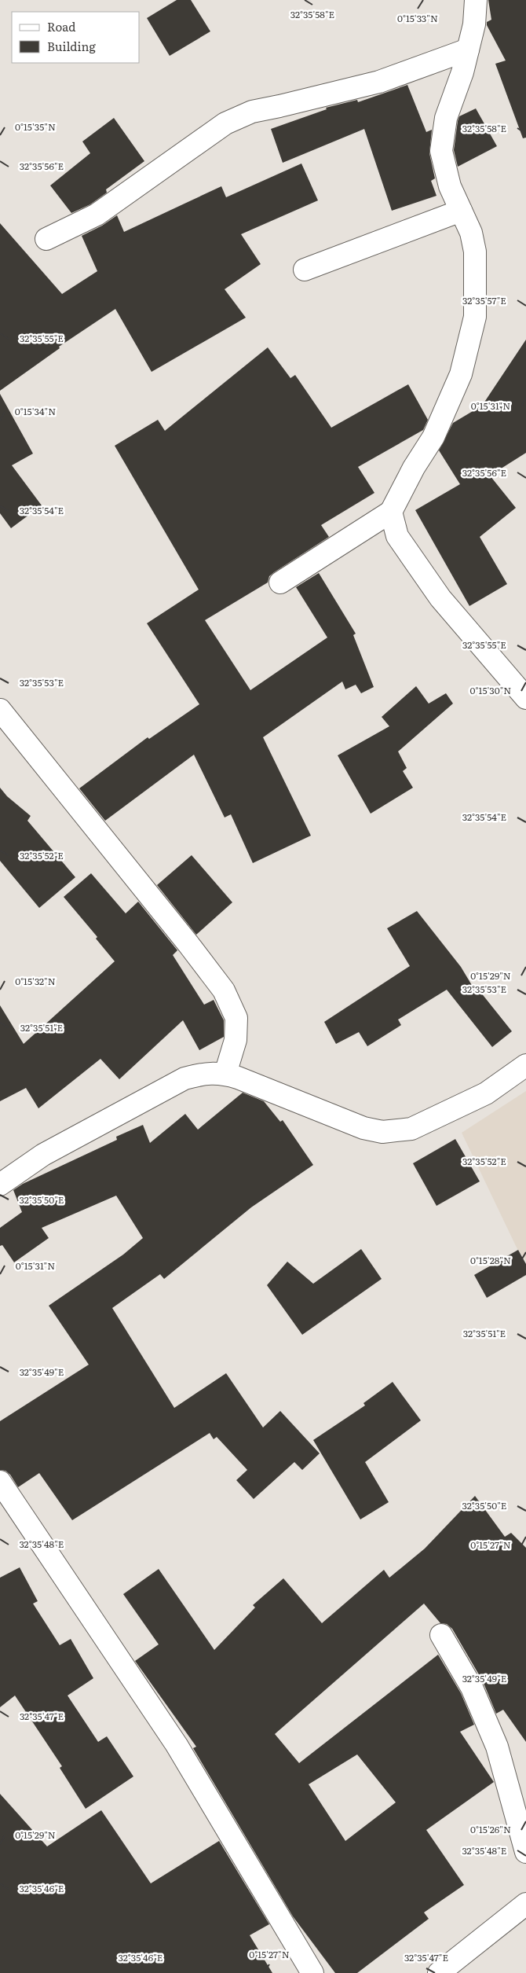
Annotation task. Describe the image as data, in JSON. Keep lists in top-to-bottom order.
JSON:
{
  "legend": ["Road", "Building"],
  "coordinates": [
    "32°35'58\"E",
    "0°15'33\"N",
    "0°15'35\"N",
    "32°35'56\"E",
    "32°35'57\"E",
    "32°35'55\"E",
    "0°15'31\"N",
    "0°15'34\"N",
    "32°35'54\"E",
    "32°35'53\"E",
    "0°15'30\"N",
    "32°35'52\"E",
    "0°15'29\"N",
    "0°15'32\"N",
    "32°35'51\"E",
    "32°35'50\"E",
    "0°15'28\"N",
    "32°35'49\"E",
    "32°35'48\"E",
    "0°15'27\"N",
    "32°35'47\"E",
    "0°15'26\"N",
    "32°35'46\"E"
  ]
}
